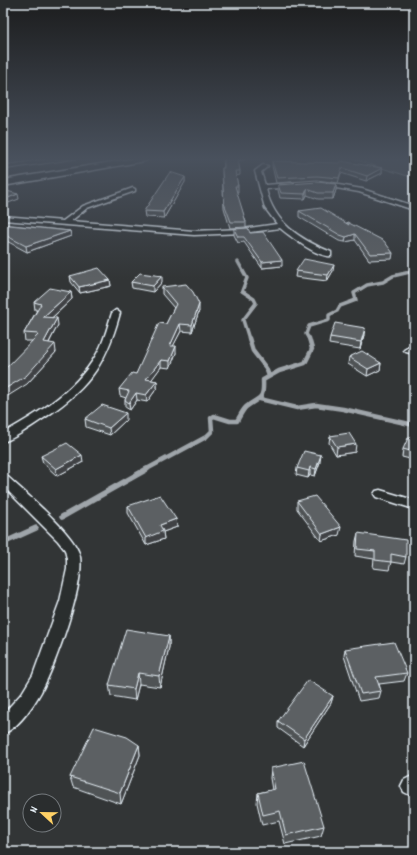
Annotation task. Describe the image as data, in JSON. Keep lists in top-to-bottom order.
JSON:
{
  "north": "left"
}
